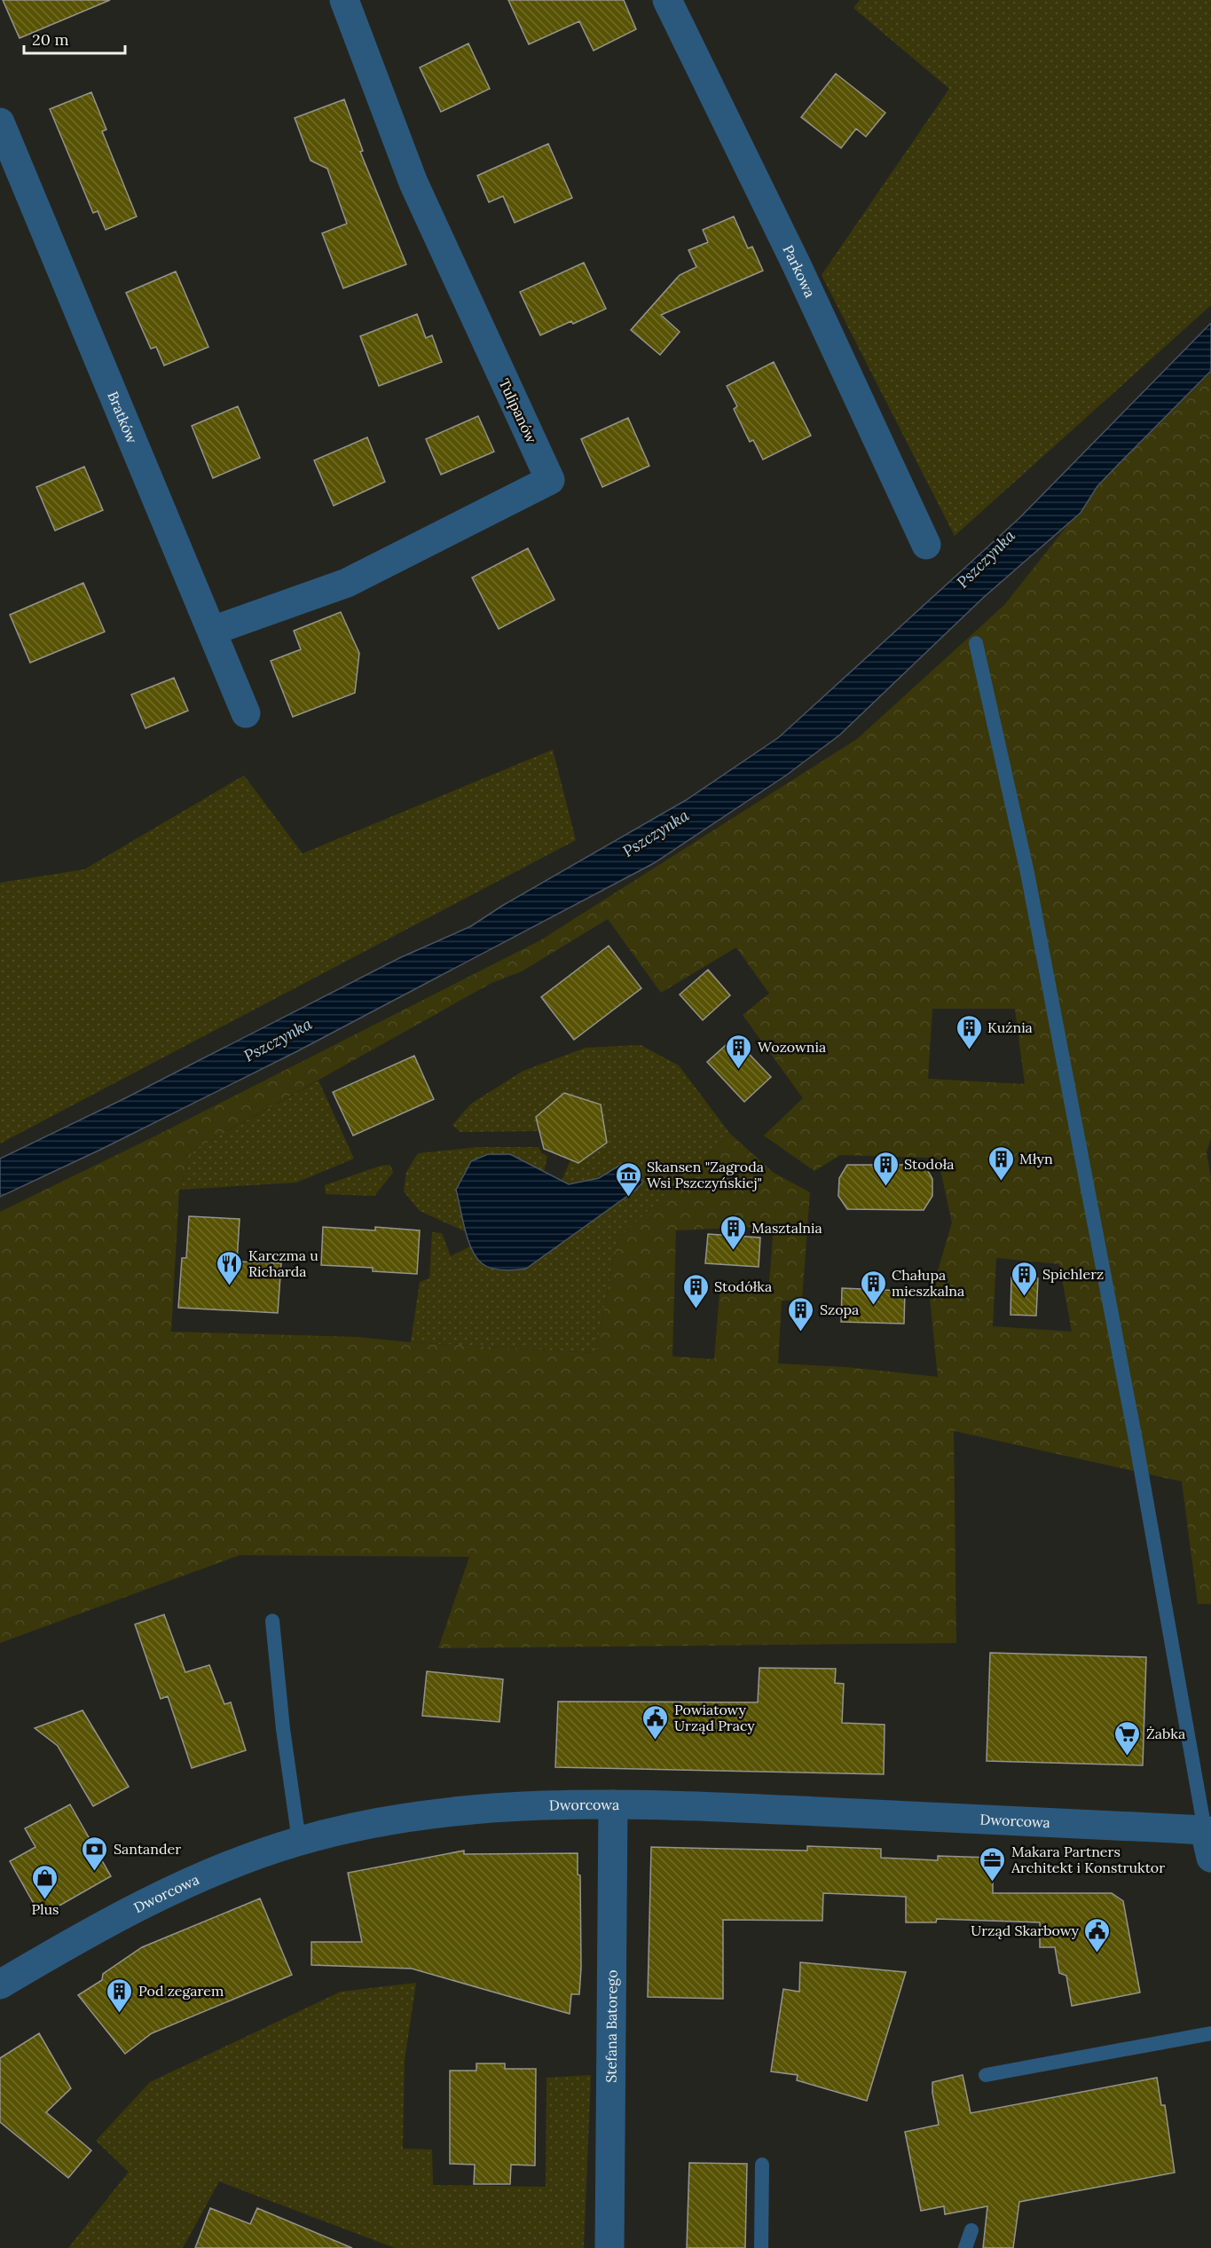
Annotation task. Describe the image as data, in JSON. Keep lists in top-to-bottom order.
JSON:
{
  "streets": {
    "street": [
      "Parkowa",
      "Tulipanów",
      "Bratków",
      "Dworcowa",
      "Stefana Batorego"
    ]
  },
  "crossings": [
    ["Tulipanów", "Bratków"],
    ["Dworcowa", "Stefana Batorego"]
  ],
  "water": ["Pszczynka"],
  "places": {
    "building": [
      "Kuźnia",
      "Wozownia",
      "Młyn",
      "Stodoła",
      "Masztalnia",
      "Spichlerz",
      "Chałupa mieszkalna",
      "Stodółka",
      "Szopa",
      "Pod zegarem"
    ],
    "museum": ["Skansen \"Zagroda Wsi Pszczyńskiej\""],
    "restaurant": ["Karczma u Richarda"],
    "public building": ["Powiatowy Urząd Pracy", "Urząd Skarbowy"],
    "supermarket": ["Żabka"],
    "bank": ["Santander"],
    "office": ["Makara Partners Architekt i Konstruktor"],
    "shop": ["Plus"]
  },
  "scale_bar": "20 m"
}
